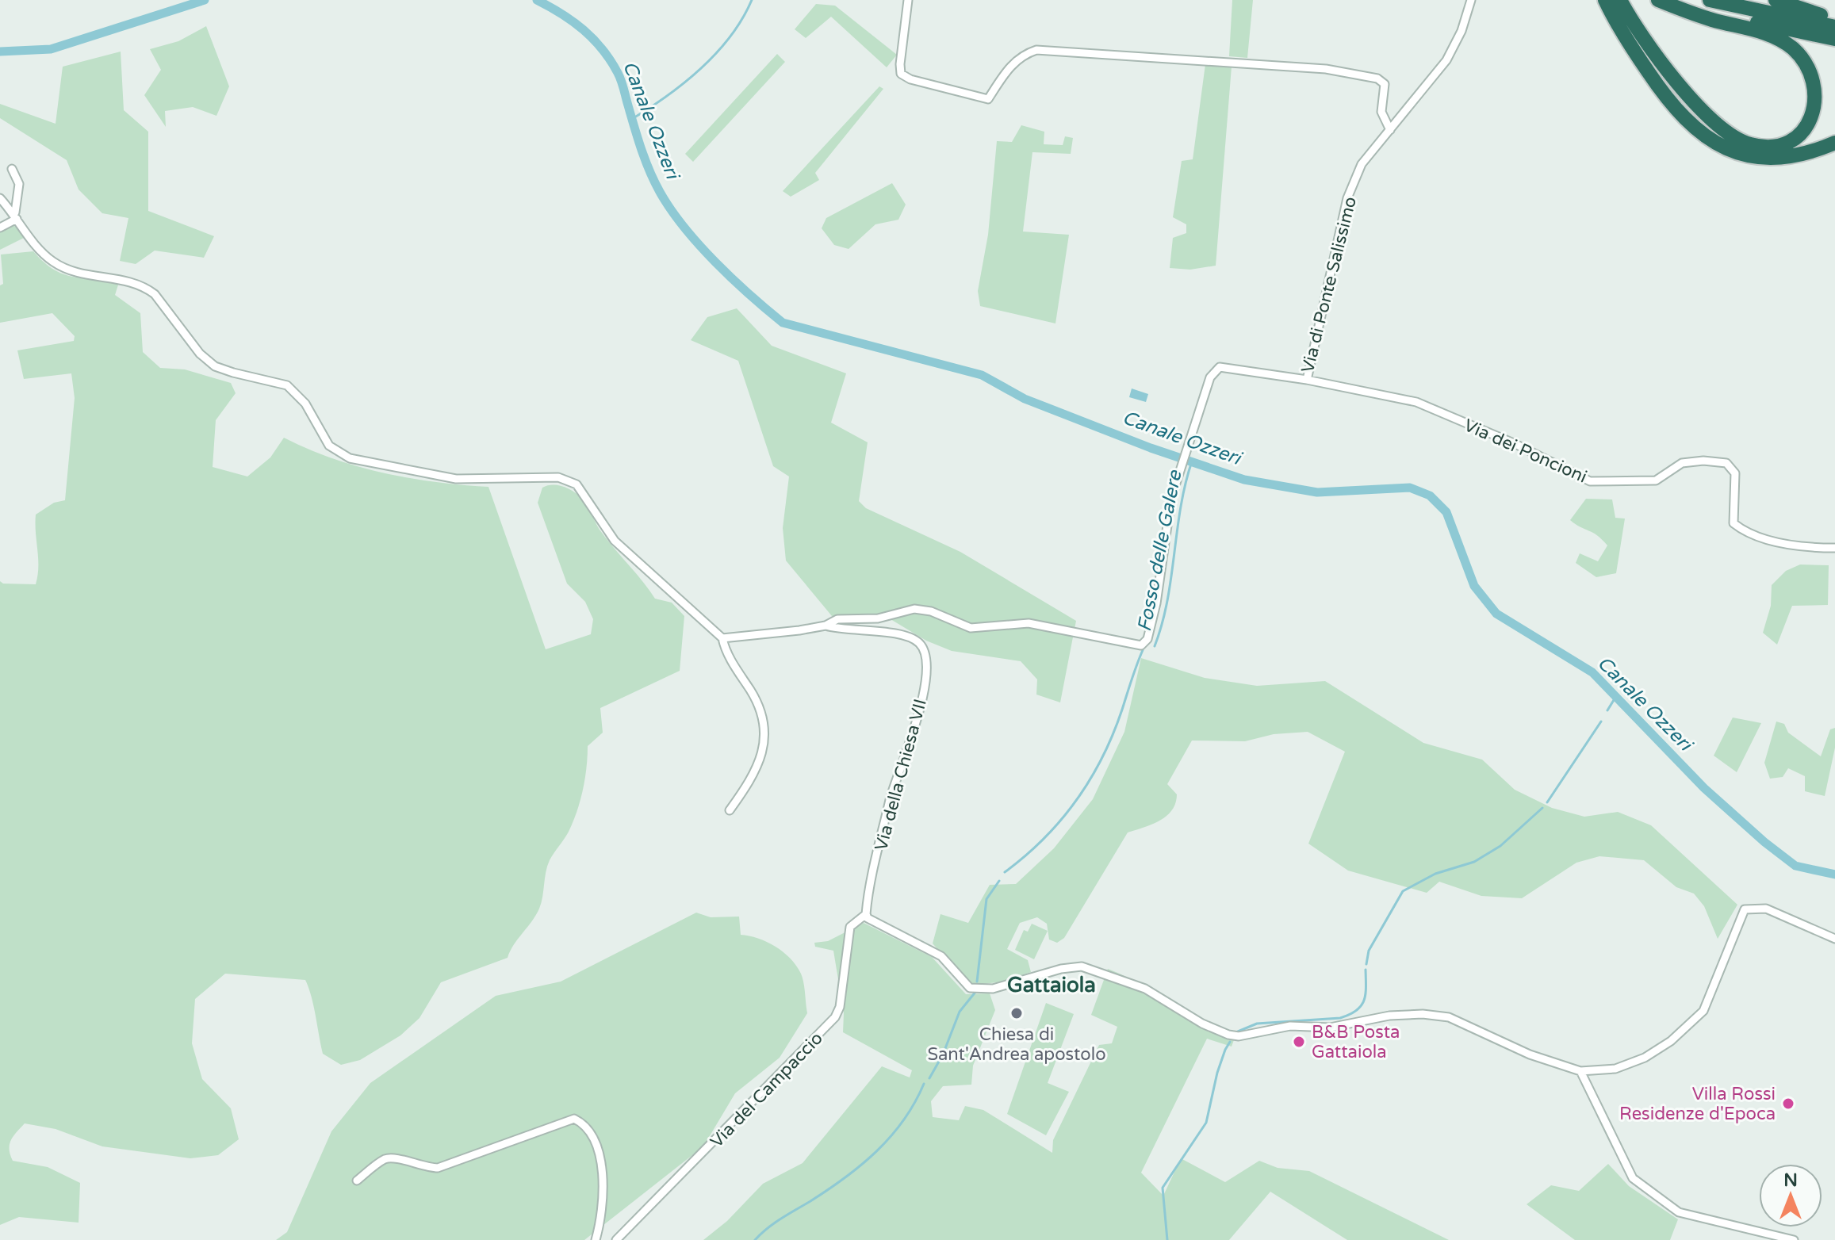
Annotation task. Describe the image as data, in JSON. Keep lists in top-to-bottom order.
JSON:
{
  "streets": {
    "street": [
      "Via di Ponte Salissimo",
      "Via dei Poncioni",
      "Via della Chiesa VII",
      "Via del Campaccio"
    ]
  },
  "crossings": [
    ["Via di Ponte Salissimo", "Via dei Poncioni"],
    ["Via di Ponte Salissimo", "Via della Chiesa VII"],
    ["Via della Chiesa VII", "Via del Campaccio"]
  ],
  "districts": ["Gattaiola"],
  "water": ["Canale Ozzeri", "Fosso delle Galere"],
  "places": ["Chiesa di Sant'Andrea apostolo", "B&B Posta Gattaiola", "Villa Rossi Residenze d'Epoca"],
  "north": "top"
}
